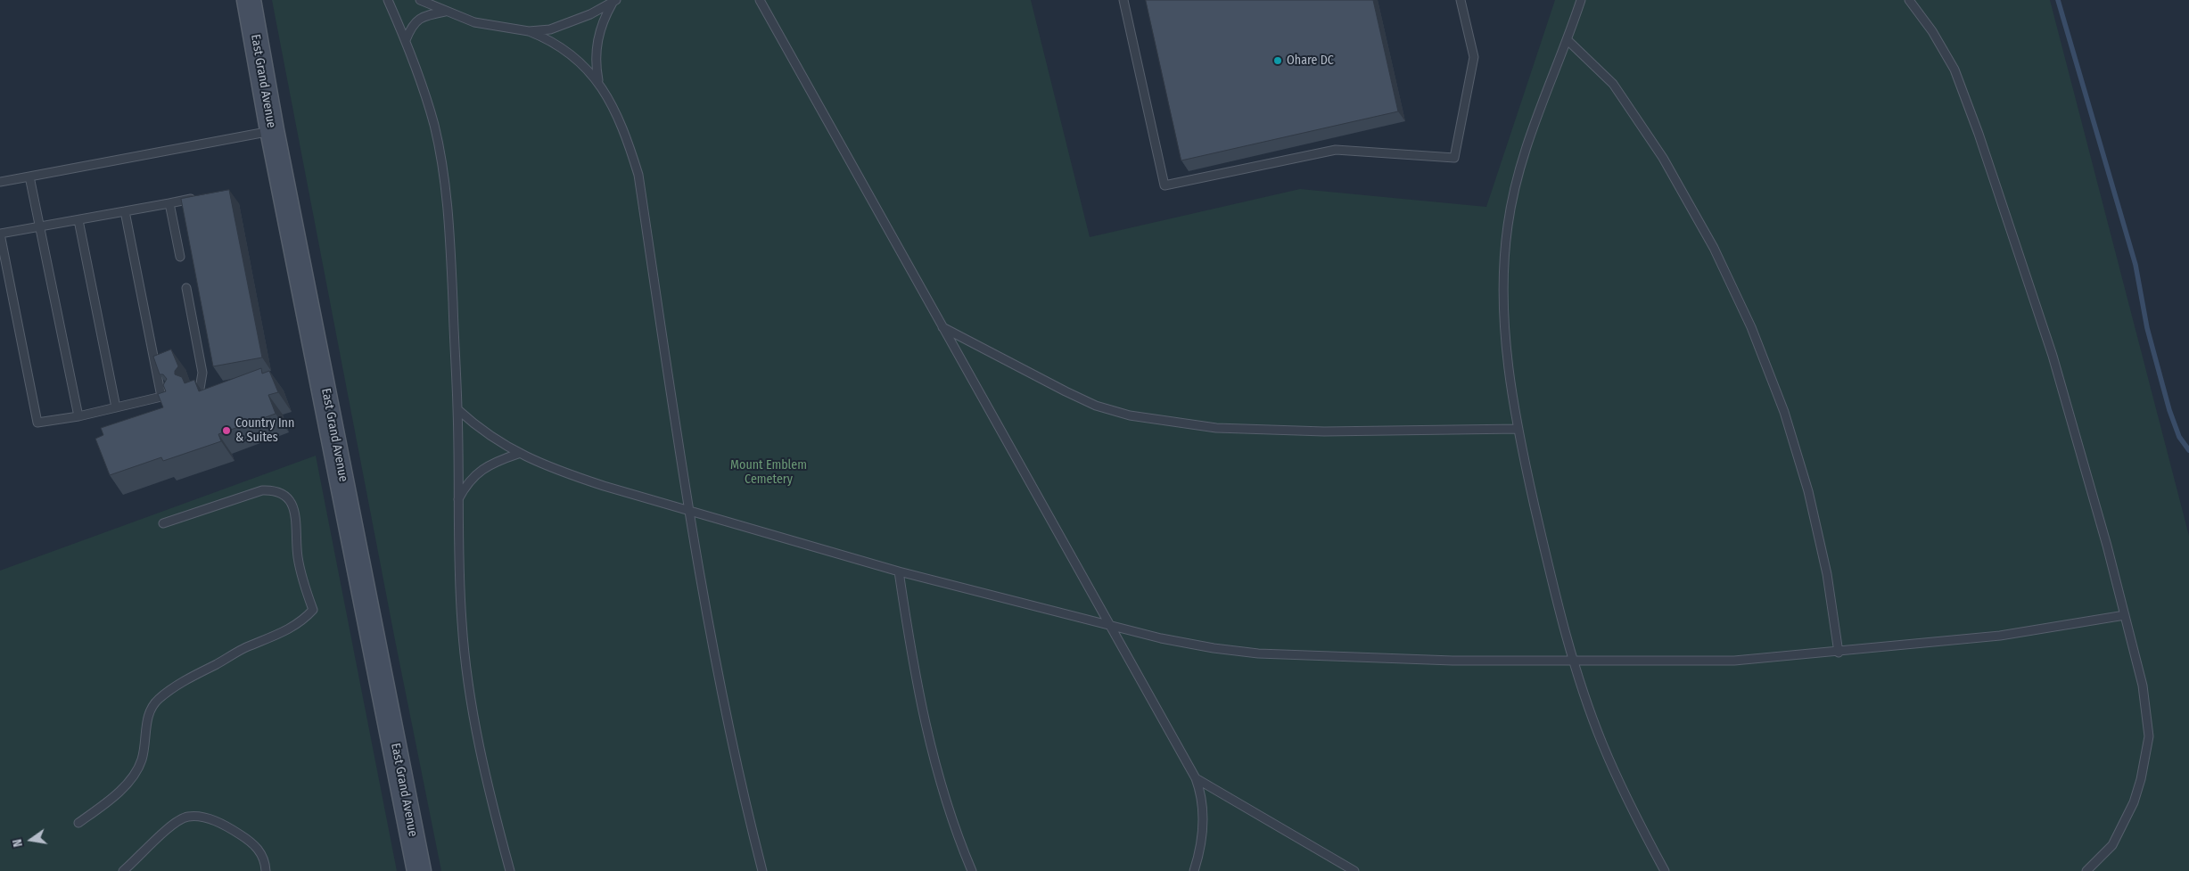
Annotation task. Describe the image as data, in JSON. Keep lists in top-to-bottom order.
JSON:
{
  "streets": {
    "main road": ["East Grand Avenue"]
  },
  "parks": ["Mount Emblem Cemetery"],
  "places": ["Ohare DC", "Country Inn & Suites"],
  "north": "left"
}
